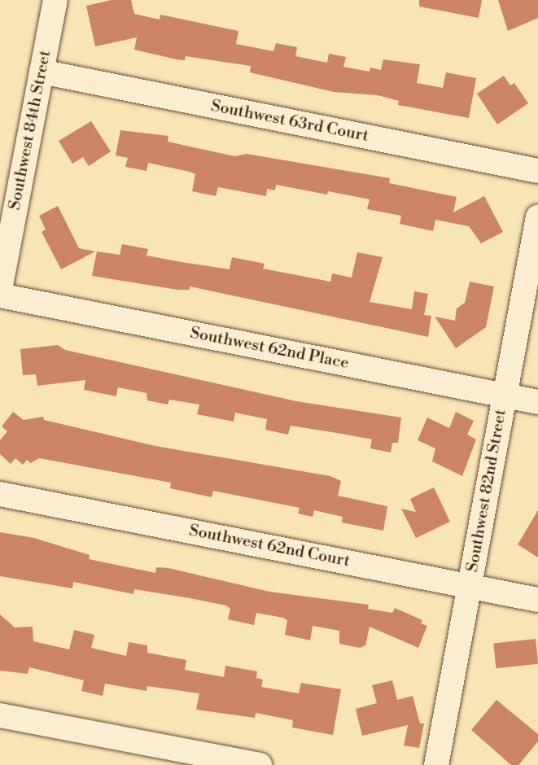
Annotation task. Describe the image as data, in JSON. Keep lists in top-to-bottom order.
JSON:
{
  "streets": {
    "street": [
      "Southwest 63rd Court",
      "Southwest 84th Street",
      "Southwest 62nd Place",
      "Southwest 82nd Street",
      "Southwest 62nd Court"
    ]
  },
  "crossings": [
    ["Southwest 63rd Court", "Southwest 84th Street"],
    ["Southwest 62nd Place", "Southwest 82nd Street"],
    ["Southwest 82nd Street", "Southwest 62nd Court"]
  ]
}
